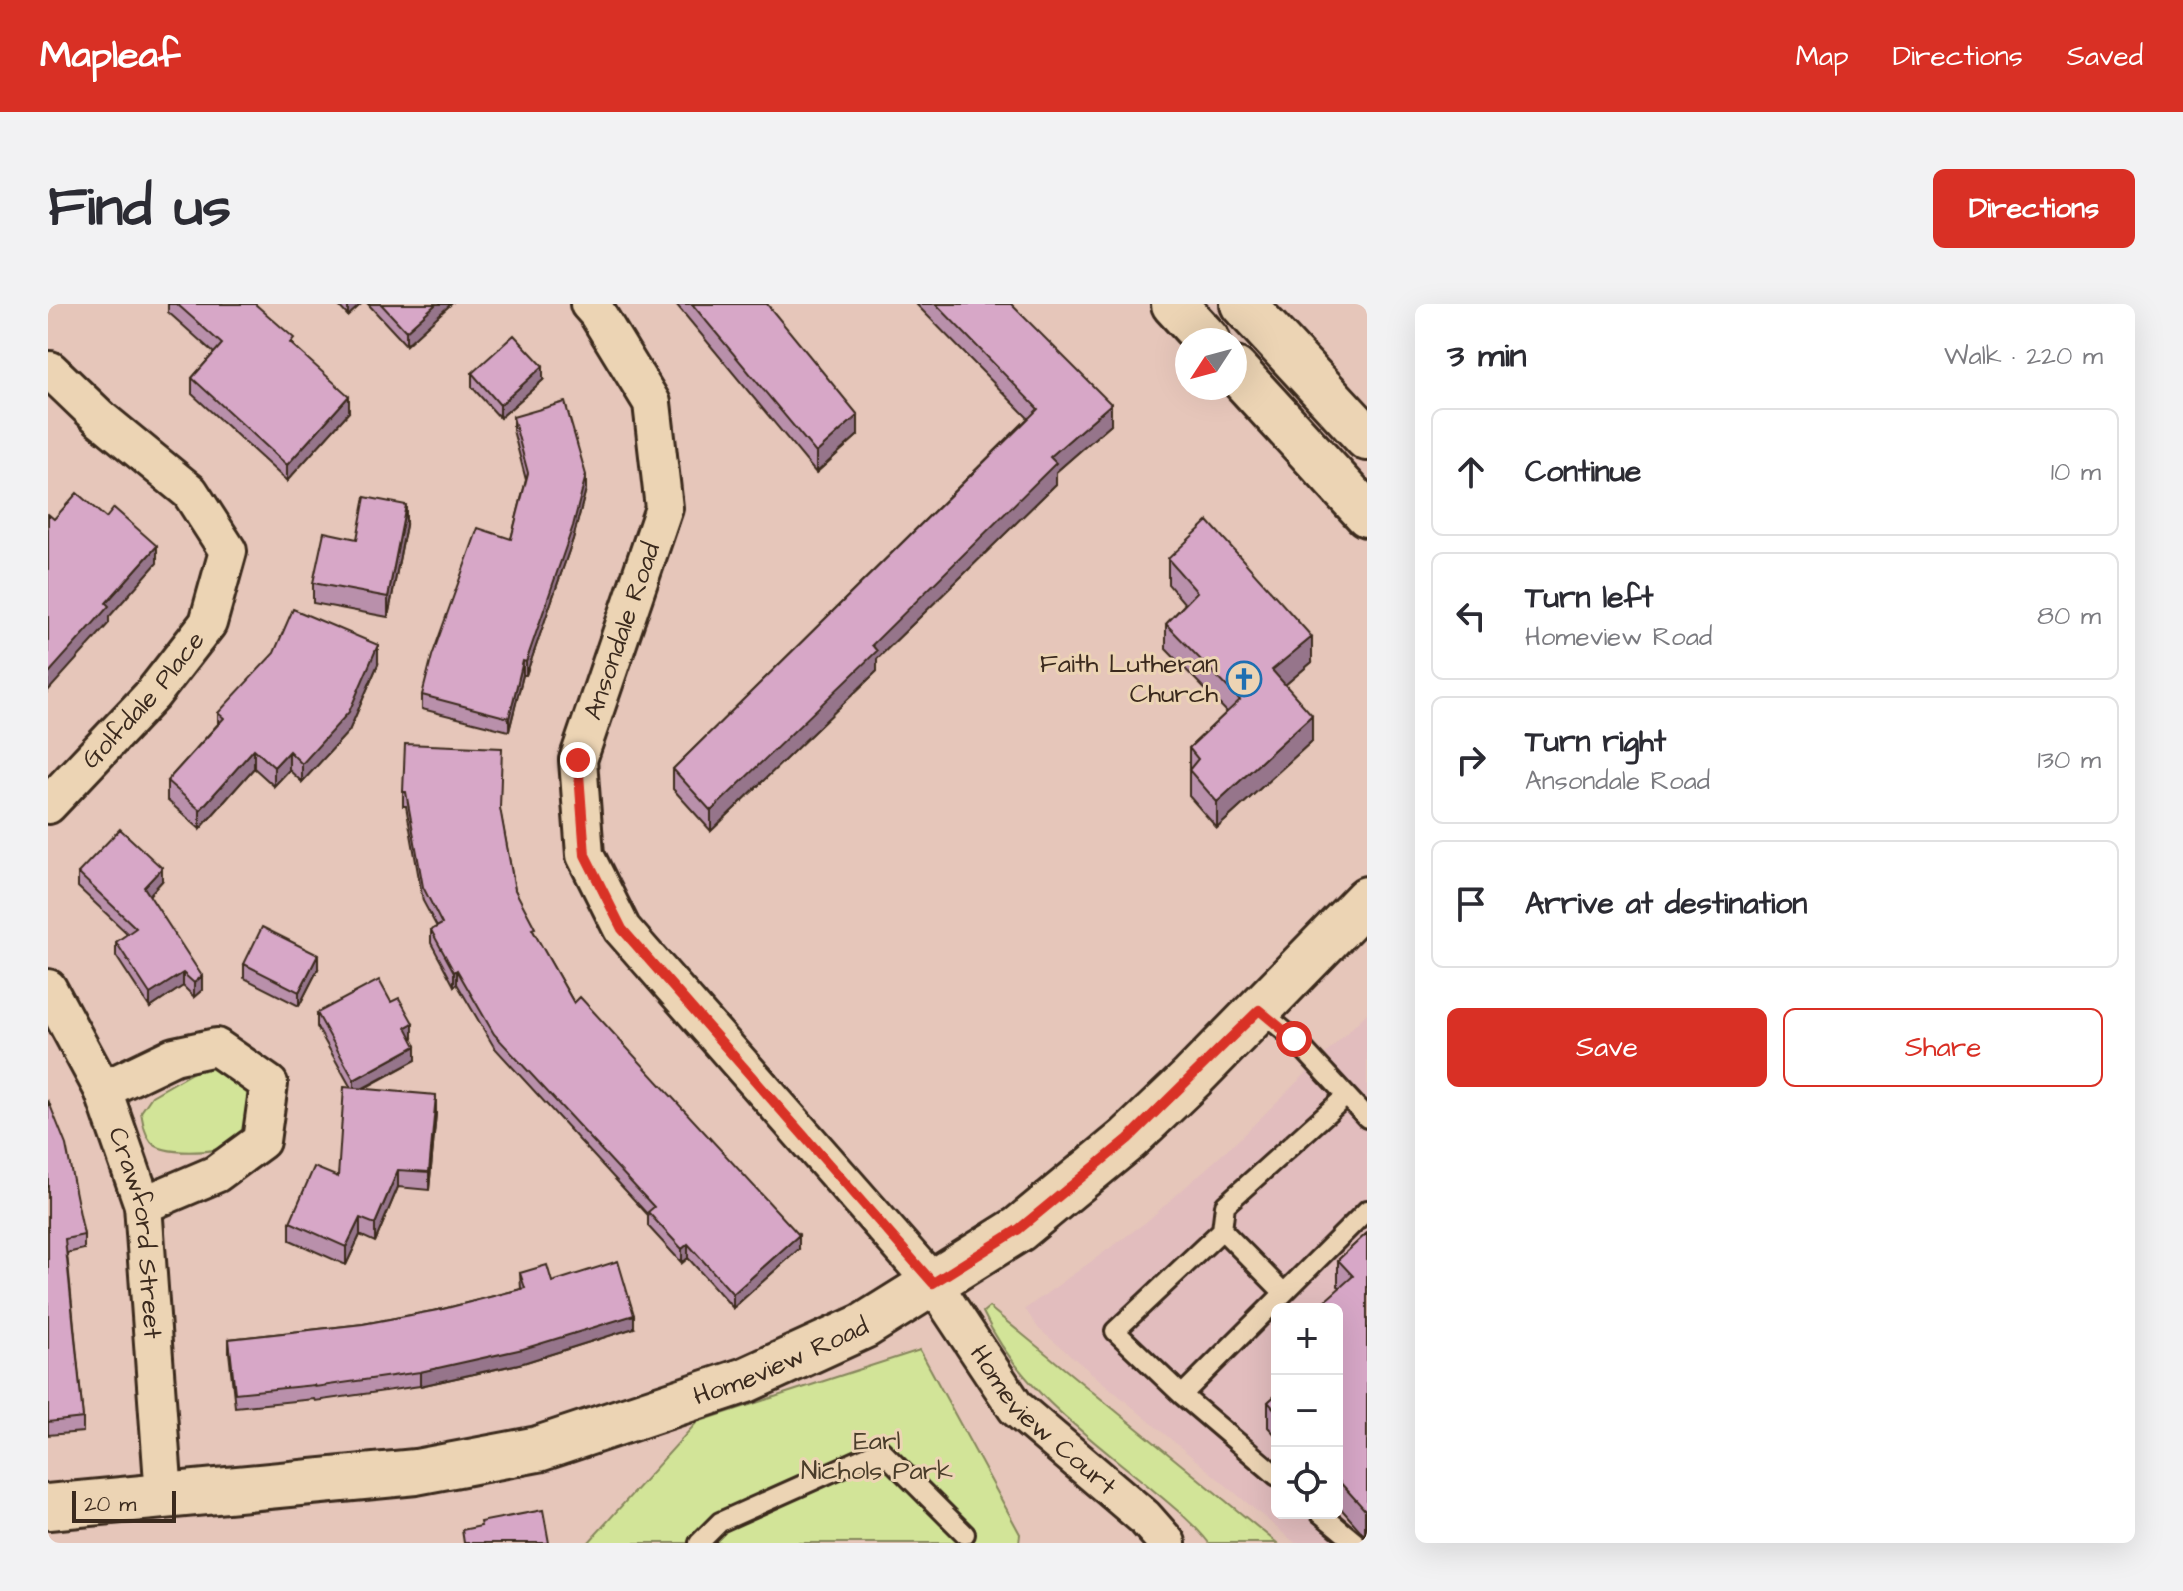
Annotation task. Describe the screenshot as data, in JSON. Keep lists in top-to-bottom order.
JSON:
{
  "streets": {
    "street": [
      "Ansondale Road",
      "Golfdale Place",
      "Crawford Street",
      "Homeview Road",
      "Homeview Court"
    ]
  },
  "crossings": [
    ["Ansondale Road", "Homeview Road"],
    ["Ansondale Road", "Homeview Court"],
    ["Crawford Street", "Homeview Road"],
    ["Homeview Road", "Homeview Court"]
  ],
  "parks": ["Earl Nichols Park"],
  "places": {
    "church": ["Faith Lutheran Church"]
  },
  "scale_bar": "20 m",
  "north": "bottom left",
  "page": {
    "header": "Mapleaf",
    "nav": ["Map", "Directions", "Saved"],
    "title": "Find us",
    "buttons": [
      "Directions",
      ["Save", "Share"]
    ],
    "heading": ["3 min", "Walk · 220 m"],
    "list": [
      ["Continue", "10 m"],
      ["Turn left", "Homeview Road", "80 m"],
      ["Turn right", "Ansondale Road", "130 m"],
      "Arrive at destination"
    ],
    "map_buttons": ["+", "−"],
    "scale": "20 m"
  }
}
